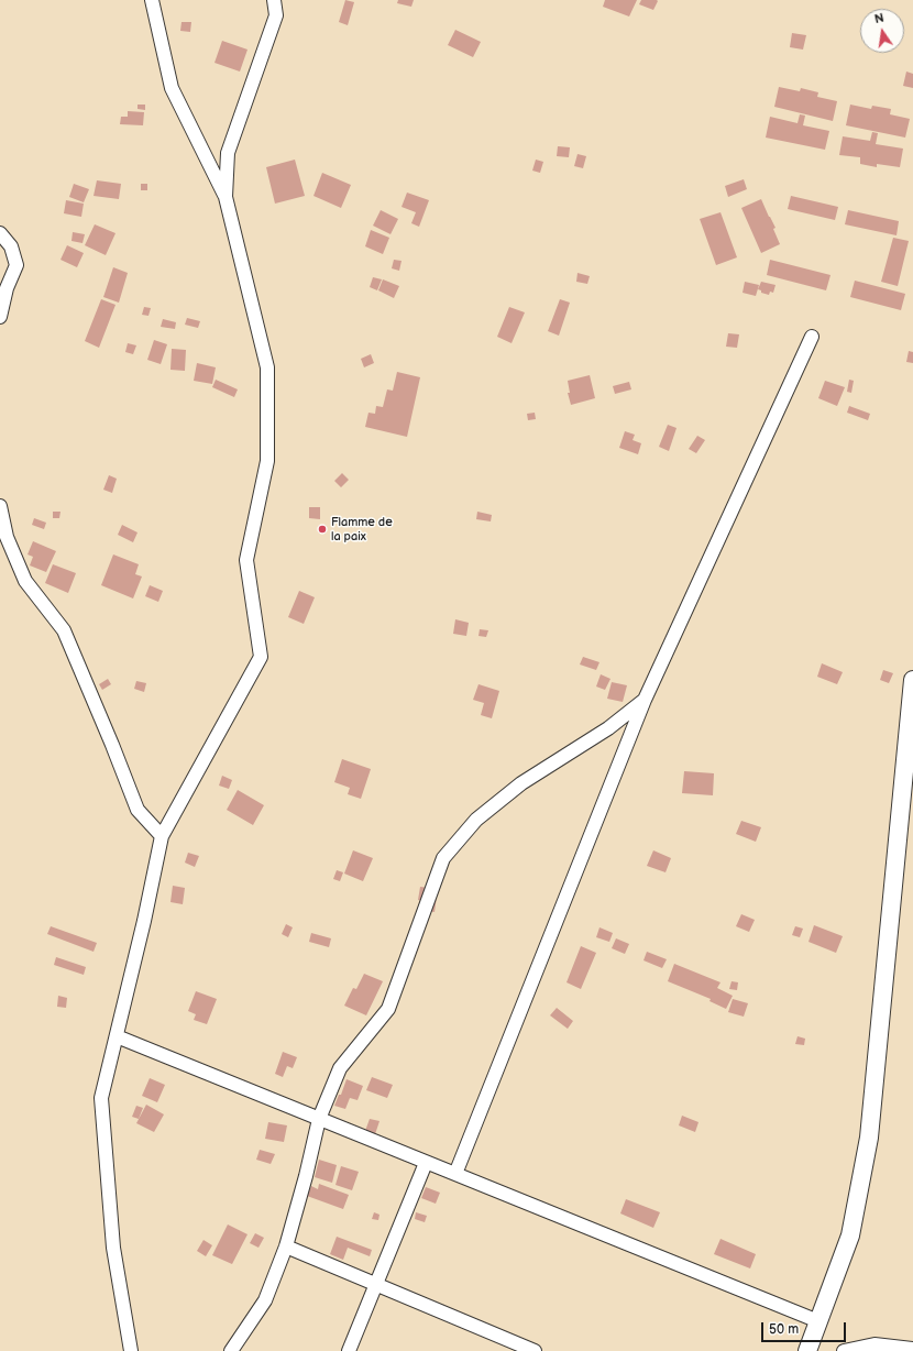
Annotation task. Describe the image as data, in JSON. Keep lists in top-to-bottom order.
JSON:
{
  "places": ["Flamme de la paix"],
  "scale_bar": "50 m",
  "north": "top"
}
